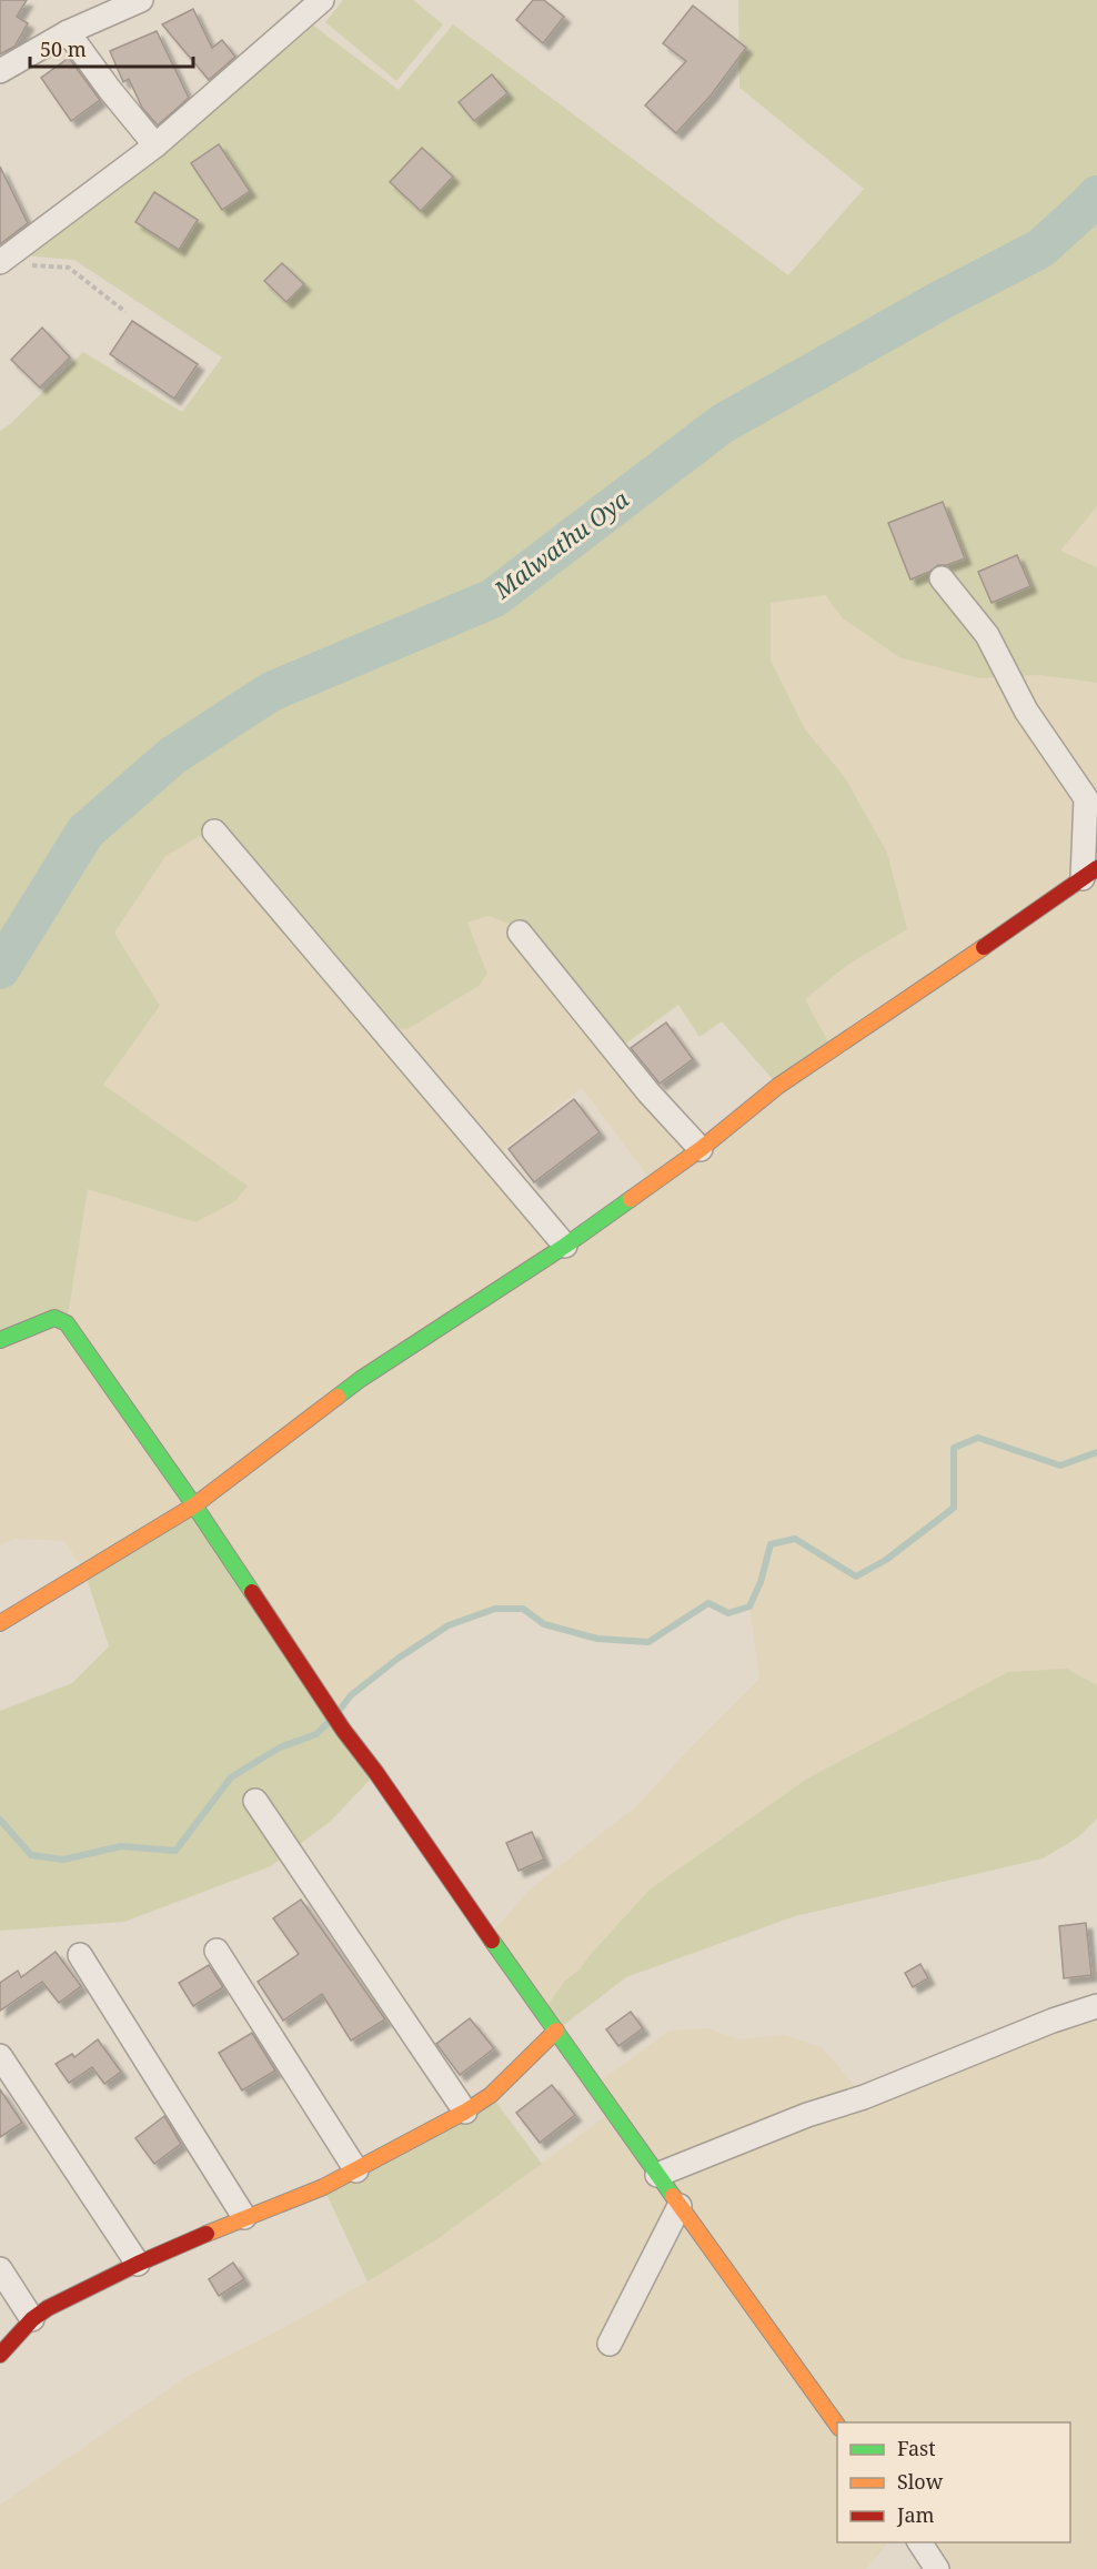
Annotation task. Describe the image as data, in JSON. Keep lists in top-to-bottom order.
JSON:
{
  "water": ["Malwathu Oya"],
  "legend": ["Fast", "Slow", "Jam"],
  "scale_bar": "50 m"
}
